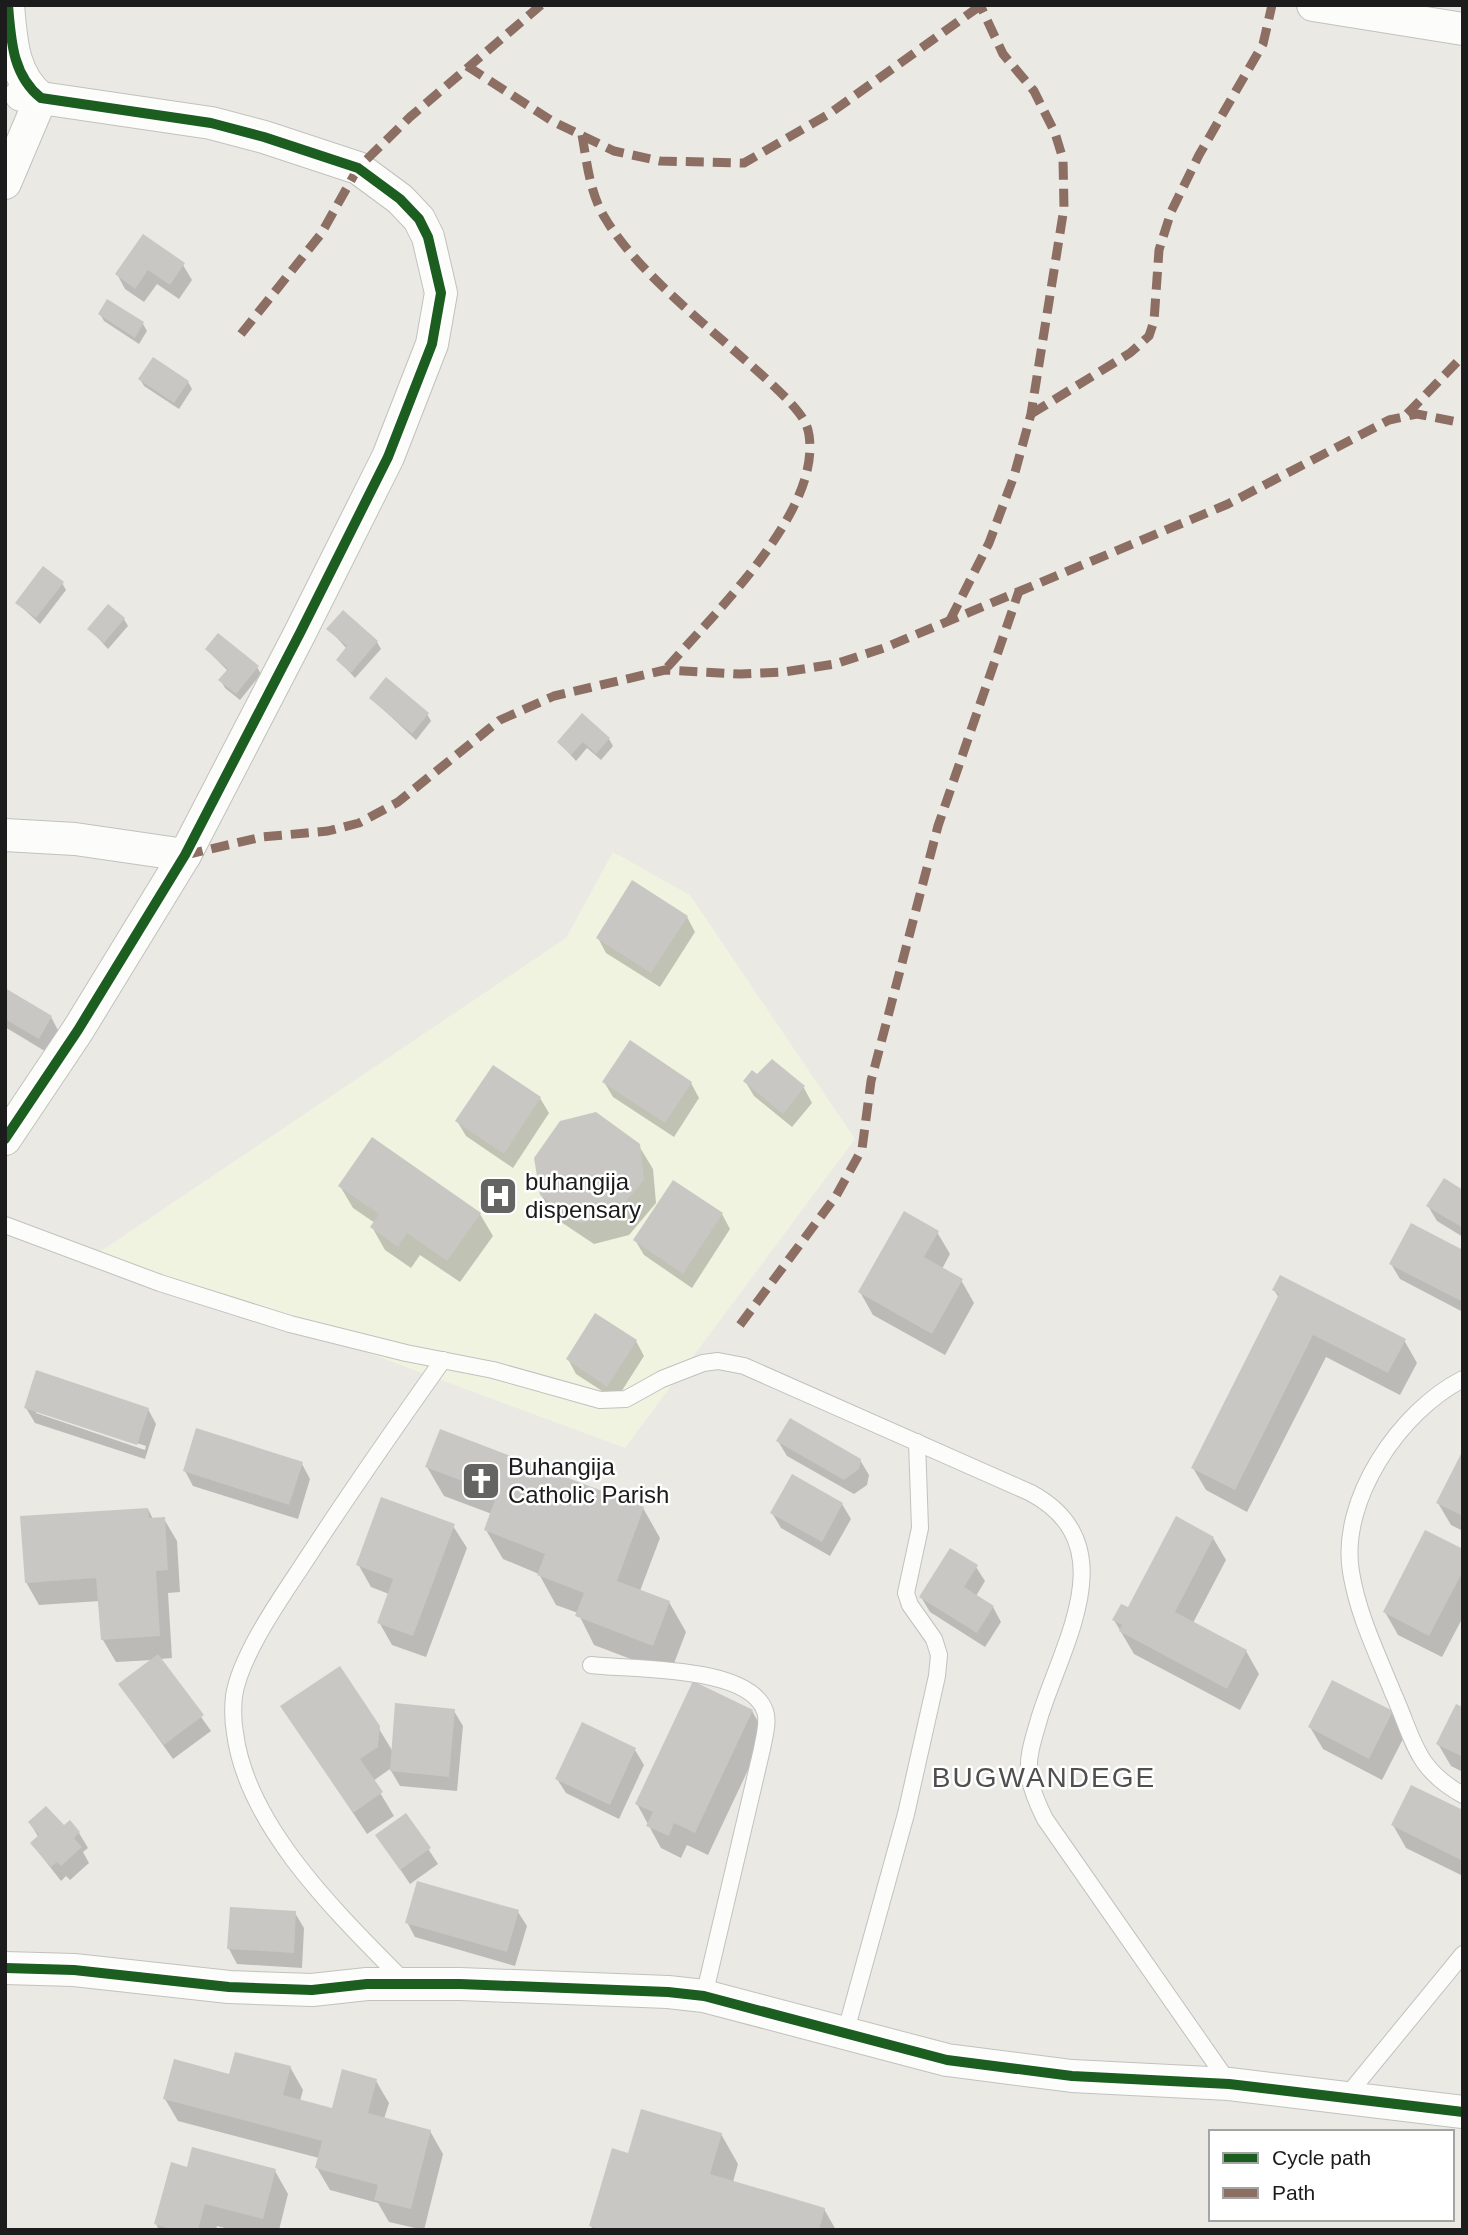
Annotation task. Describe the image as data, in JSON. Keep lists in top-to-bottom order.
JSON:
{
  "districts": ["BUGWANDEGE"],
  "places": {
    "hospital": ["buhangija dispensary"],
    "church": ["Buhangija Catholic Parish"]
  },
  "legend": ["Cycle path", "Path"]
}
